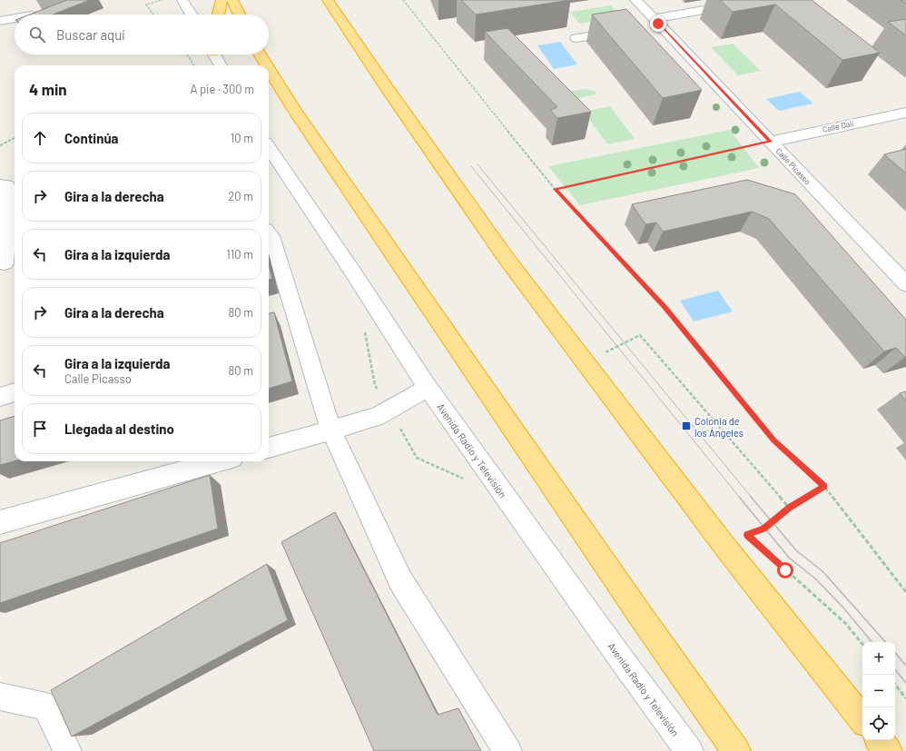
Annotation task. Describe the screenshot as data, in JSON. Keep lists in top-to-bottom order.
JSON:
{
  "streets": {
    "street": ["Calle Dalí", "Calle Picasso", "Avenida Radio y Televisión"]
  },
  "crossings": [
    ["Calle Dalí", "Calle Picasso"]
  ],
  "places": {
    "transit": ["Colonia de los Ángeles"]
  },
  "page": {
    "search": "Buscar aquí",
    "heading": ["4 min", "A pie · 300 m"],
    "list": [
      ["Continúa", "10 m"],
      ["Gira a la derecha", "20 m"],
      ["Gira a la izquierda", "110 m"],
      ["Gira a la derecha", "80 m"],
      ["Gira a la izquierda", "Calle Picasso", "80 m"],
      "Llegada al destino"
    ],
    "map_buttons": ["+", "−"]
  }
}
